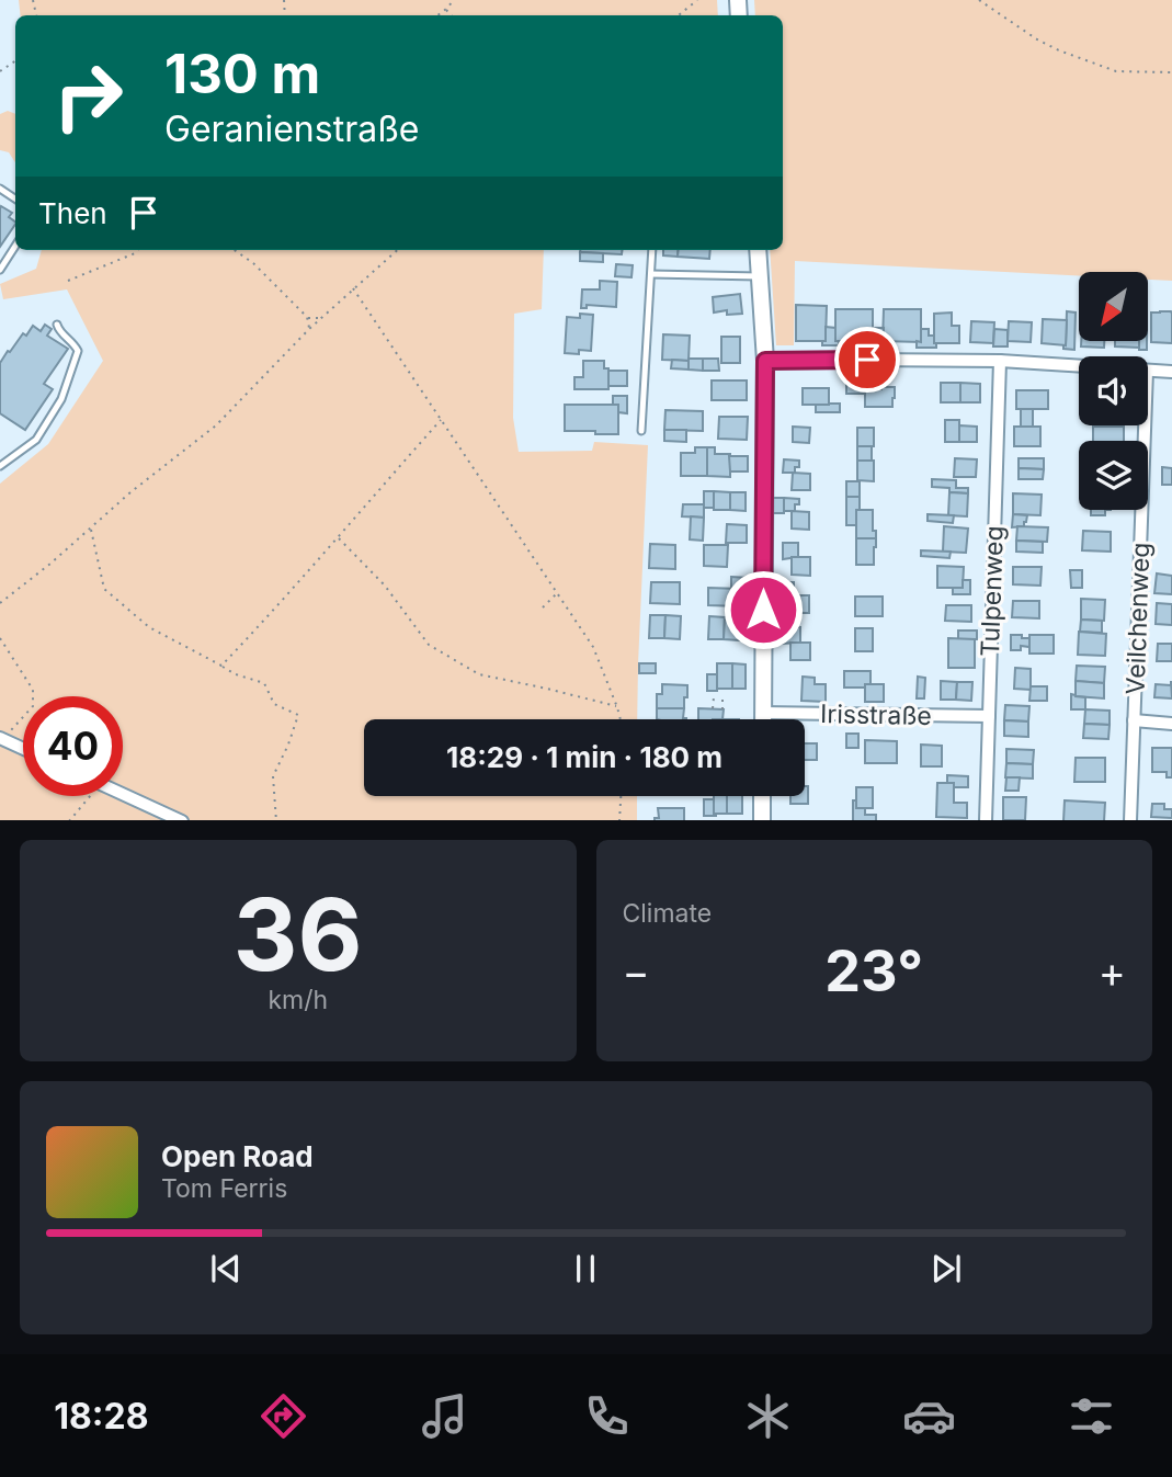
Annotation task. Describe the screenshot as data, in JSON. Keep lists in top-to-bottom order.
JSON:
{
  "streets": {
    "street": ["Tulpenweg", "Veilchenweg", "Irisstraße"]
  },
  "crossings": [
    ["Tulpenweg", "Irisstraße"]
  ],
  "north": "bottom left",
  "page": {
    "turn": ["130 m", "Geranienstraße"],
    "then": "Then",
    "limit": "40",
    "trip": "18:29 · 1 min · 180 m",
    "tile": [
      ["36", "km/h"],
      "Climate"
    ],
    "heat": ["−", "23°", "+"],
    "song": ["Open Road", "Tom Ferris"],
    "tabs": "18:28"
  }
}
